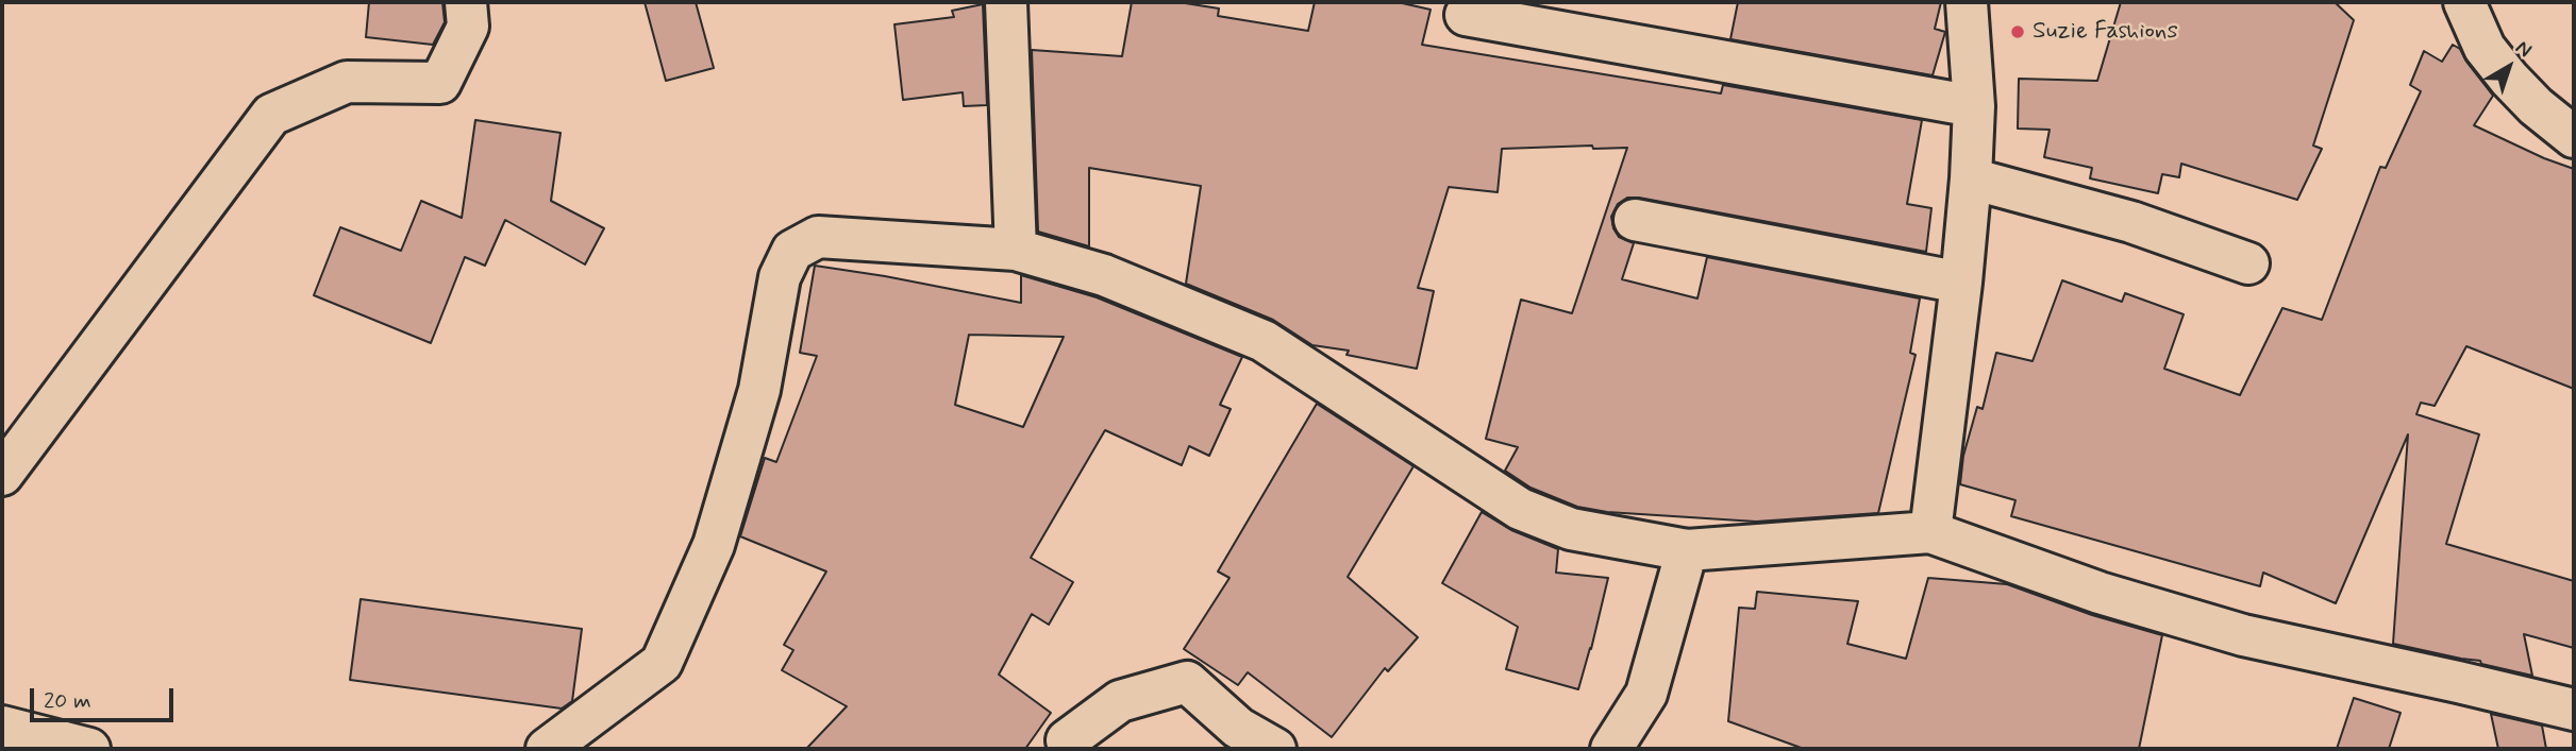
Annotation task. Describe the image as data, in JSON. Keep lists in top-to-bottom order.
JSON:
{
  "places": ["Suzie Fashions"],
  "scale_bar": "20 m",
  "north": "top right"
}
